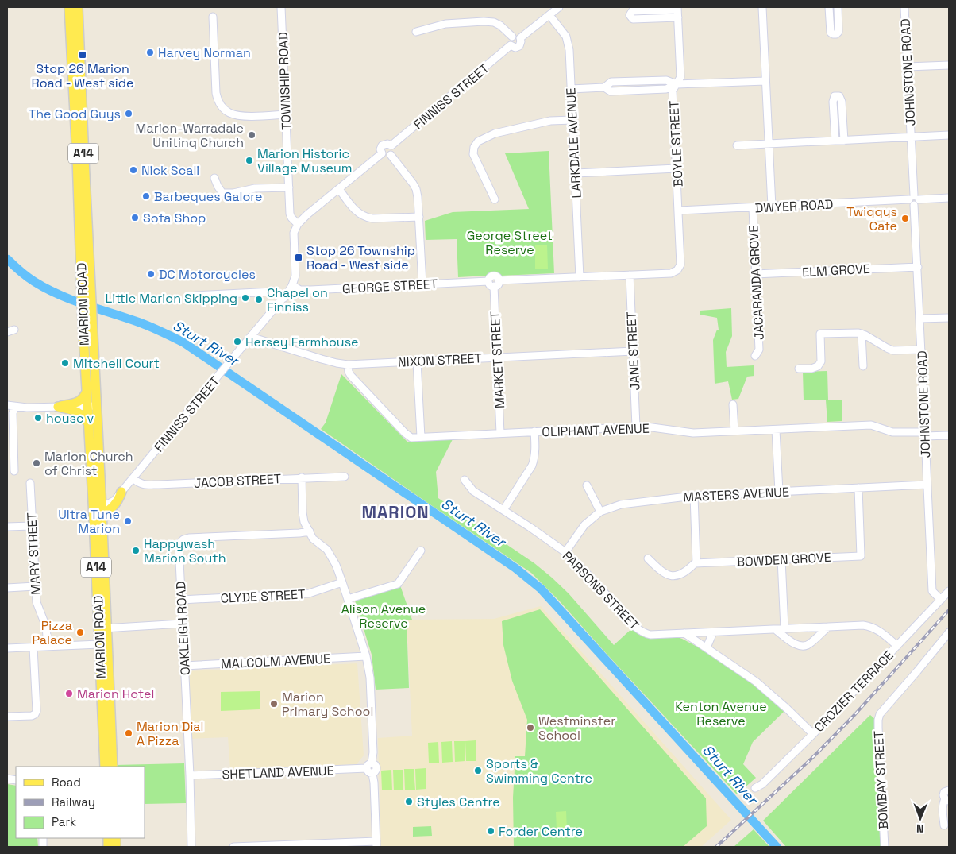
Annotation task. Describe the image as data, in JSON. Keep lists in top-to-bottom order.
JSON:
{
  "streets": {
    "main road": ["A14", "MARION ROAD"],
    "street": [
      "JOHNSTONE ROAD",
      "TOWNSHIP ROAD",
      "FINNISS STREET",
      "LARKDALE AVENUE",
      "BOYLE STREET",
      "DWYER ROAD",
      "ELM GROVE",
      "JACARANDA GROVE",
      "GEORGE STREET",
      "JANE STREET",
      "NIXON STREET",
      "MARKET STREET",
      "OLIPHANT AVENUE",
      "JACOB STREET",
      "MASTERS AVENUE",
      "MARY STREET",
      "BOWDEN GROVE",
      "PARSONS STREET",
      "CLYDE STREET",
      "OAKLEIGH ROAD",
      "MALCOLM AVENUE",
      "CROZIER TERRACE",
      "SHETLAND AVENUE",
      "BOMBAY STREET"
    ]
  },
  "crossings": [
    ["JOHNSTONE ROAD", "DWYER ROAD"],
    ["JOHNSTONE ROAD", "ELM GROVE"],
    ["JOHNSTONE ROAD", "OLIPHANT AVENUE"],
    ["JOHNSTONE ROAD", "MASTERS AVENUE"],
    ["JOHNSTONE ROAD", "CROZIER TERRACE"],
    ["TOWNSHIP ROAD", "FINNISS STREET"],
    ["FINNISS STREET", "GEORGE STREET"],
    ["FINNISS STREET", "MARION ROAD"],
    ["FINNISS STREET", "NIXON STREET"],
    ["FINNISS STREET", "JACOB STREET"],
    ["LARKDALE AVENUE", "GEORGE STREET"],
    ["BOYLE STREET", "DWYER ROAD"],
    ["BOYLE STREET", "JANE STREET"],
    ["DWYER ROAD", "JACARANDA GROVE"],
    ["ELM GROVE", "JACARANDA GROVE"],
    ["GEORGE STREET", "MARKET STREET"],
    ["JANE STREET", "NIXON STREET"],
    ["JANE STREET", "OLIPHANT AVENUE"],
    ["NIXON STREET", "MARKET STREET"],
    ["NIXON STREET", "OLIPHANT AVENUE"],
    ["MARKET STREET", "OLIPHANT AVENUE"],
    ["MASTERS AVENUE", "BOWDEN GROVE"],
    ["MASTERS AVENUE", "PARSONS STREET"],
    ["PARSONS STREET", "CROZIER TERRACE"],
    ["CLYDE STREET", "OAKLEIGH ROAD"],
    ["OAKLEIGH ROAD", "MALCOLM AVENUE"],
    ["OAKLEIGH ROAD", "SHETLAND AVENUE"]
  ],
  "districts": ["MARION"],
  "water": ["Sturt River"],
  "parks": ["George Street Reserve", "Alison Avenue Reserve", "Kenton Avenue Reserve"],
  "places": {
    "other": [
      "Harvey Norman",
      "The Good Guys",
      "Marion-Warradale Uniting Church",
      "Marion Historic Village Museum",
      "Nick Scali",
      "Barbeques Galore",
      "Sofa Shop",
      "Twiggys Cafe",
      "DC Motorcycles",
      "Little Marion Skipping",
      "Chapel on Finniss",
      "Hersey Farmhouse",
      "Mitchell Court",
      "house v",
      "Marion Church of Christ",
      "Ultra Tune Marion",
      "Happywash Marion South",
      "Pizza Palace",
      "Marion Hotel",
      "Marion Primary School",
      "Westminster School",
      "Marion Dial A Pizza",
      "Sports & Swimming Centre",
      "Styles Centre",
      "Forder Centre"
    ],
    "transit": ["Stop 26 Marion Road - West side", "Stop 26 Township Road - West side"]
  },
  "legend": ["Road", "Railway", "Park"],
  "north": "bottom"
}
